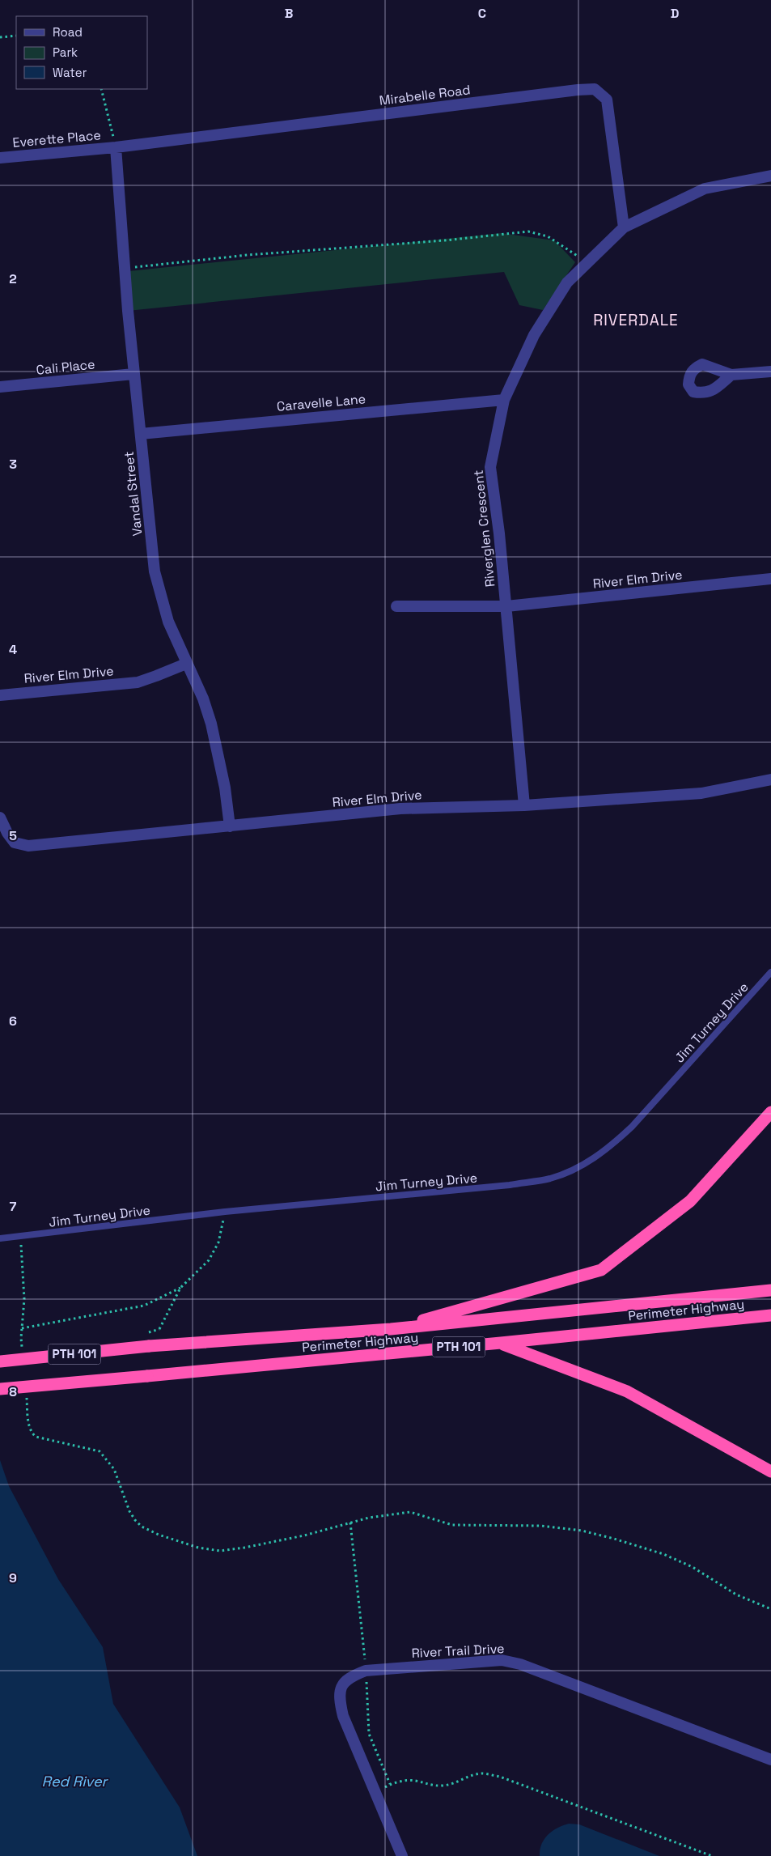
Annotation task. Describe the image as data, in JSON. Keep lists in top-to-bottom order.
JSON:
{
  "streets": {
    "highway": ["Perimeter Highway", "PTH 101"],
    "street": [
      "Mirabelle Road",
      "Everette Place",
      "Cali Place",
      "Caravelle Lane",
      "Vandal Street",
      "Riverglen Crescent",
      "River Elm Drive",
      "River Trail Drive"
    ],
    "lane": ["Jim Turney Drive"]
  },
  "crossings": [
    ["Mirabelle Road", "Everette Place"],
    ["Mirabelle Road", "Vandal Street"],
    ["Mirabelle Road", "Riverglen Crescent"],
    ["Everette Place", "Vandal Street"],
    ["Cali Place", "Vandal Street"],
    ["Caravelle Lane", "Vandal Street"],
    ["Caravelle Lane", "Riverglen Crescent"],
    ["Vandal Street", "River Elm Drive"],
    ["Riverglen Crescent", "River Elm Drive"]
  ],
  "districts": ["RIVERDALE"],
  "water": ["Red River"],
  "legend": ["Road", "Park", "Water"],
  "grid": {
    "columns": ["B", "C", "D"],
    "rows": [
      "2",
      "3",
      "4",
      "5",
      "6",
      "7",
      "8",
      "9"
    ]
  }
}
